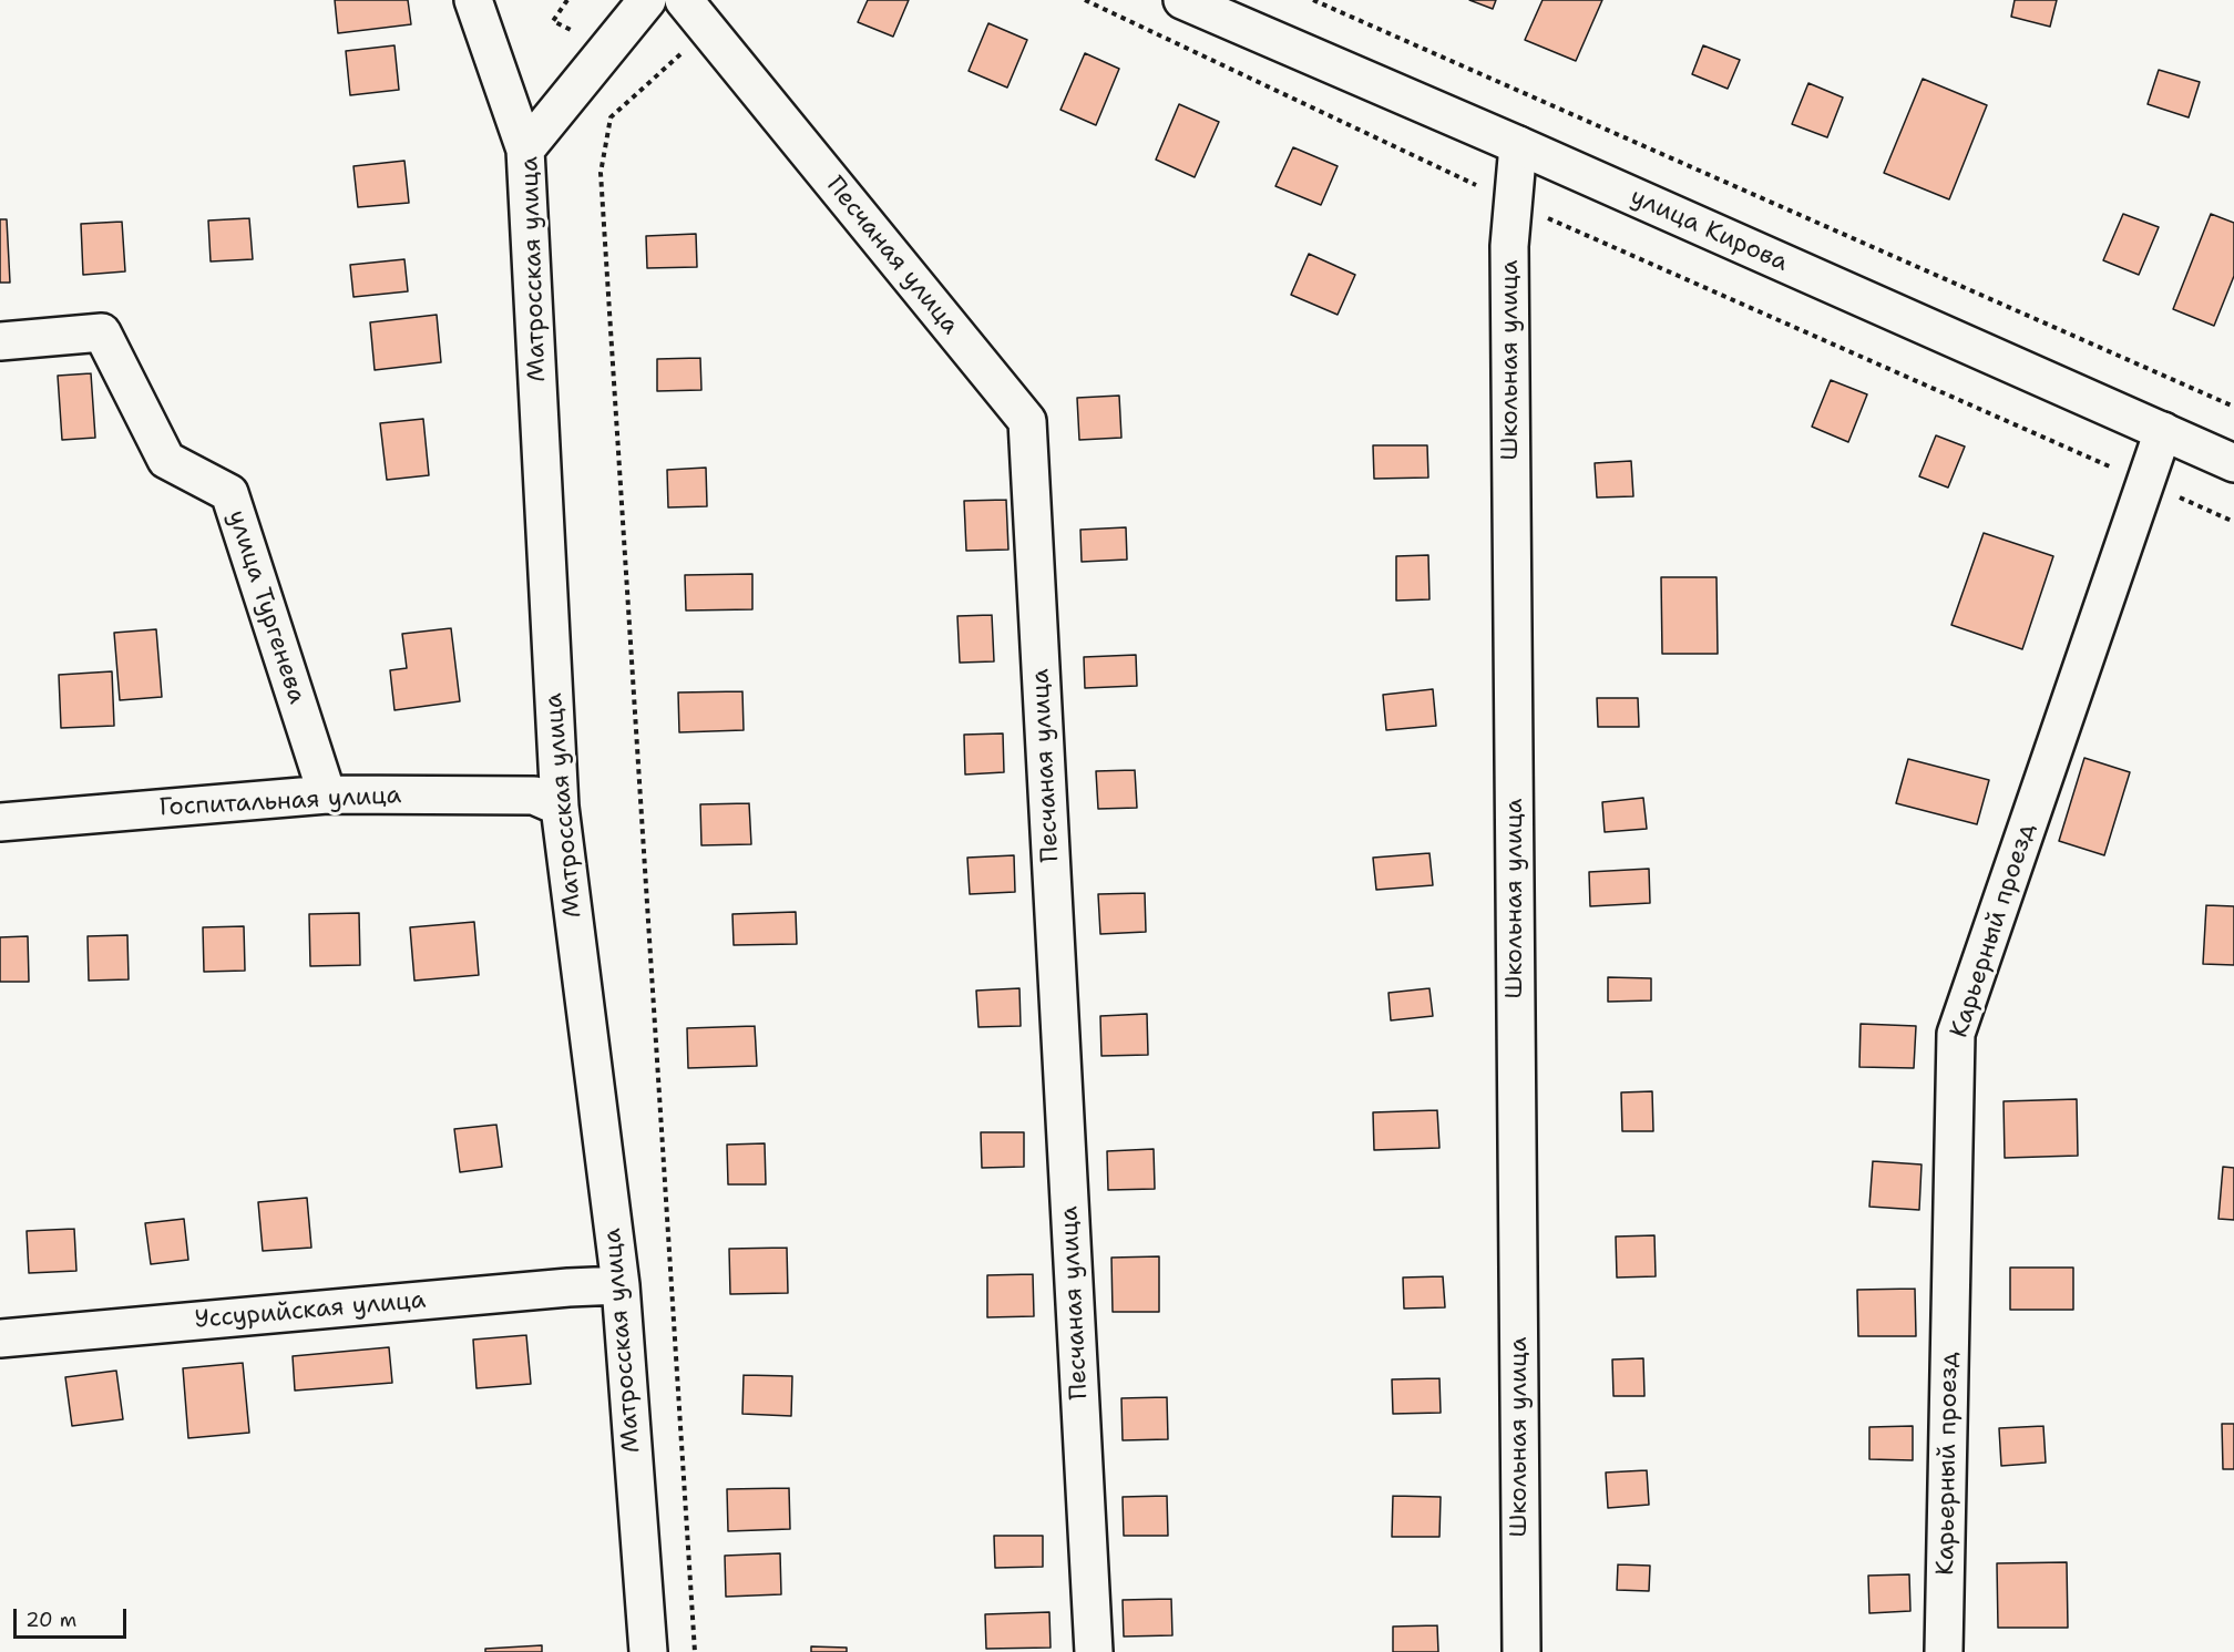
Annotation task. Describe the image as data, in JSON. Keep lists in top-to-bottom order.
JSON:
{
  "streets": {
    "street": [
      "улица Кирова",
      "Песчаная улица",
      "Матросская улица",
      "Школьная улица",
      "улица Тургенева",
      "Госпитальная улица",
      "Карьерный проезд",
      "Уссурийская улица"
    ]
  },
  "crossings": [
    ["улица Кирова", "Школьная улица"],
    ["улица Кирова", "Карьерный проезд"],
    ["Матросская улица", "Госпитальная улица"],
    ["Матросская улица", "Уссурийская улица"],
    ["улица Тургенева", "Госпитальная улица"]
  ],
  "scale_bar": "20 m"
}
